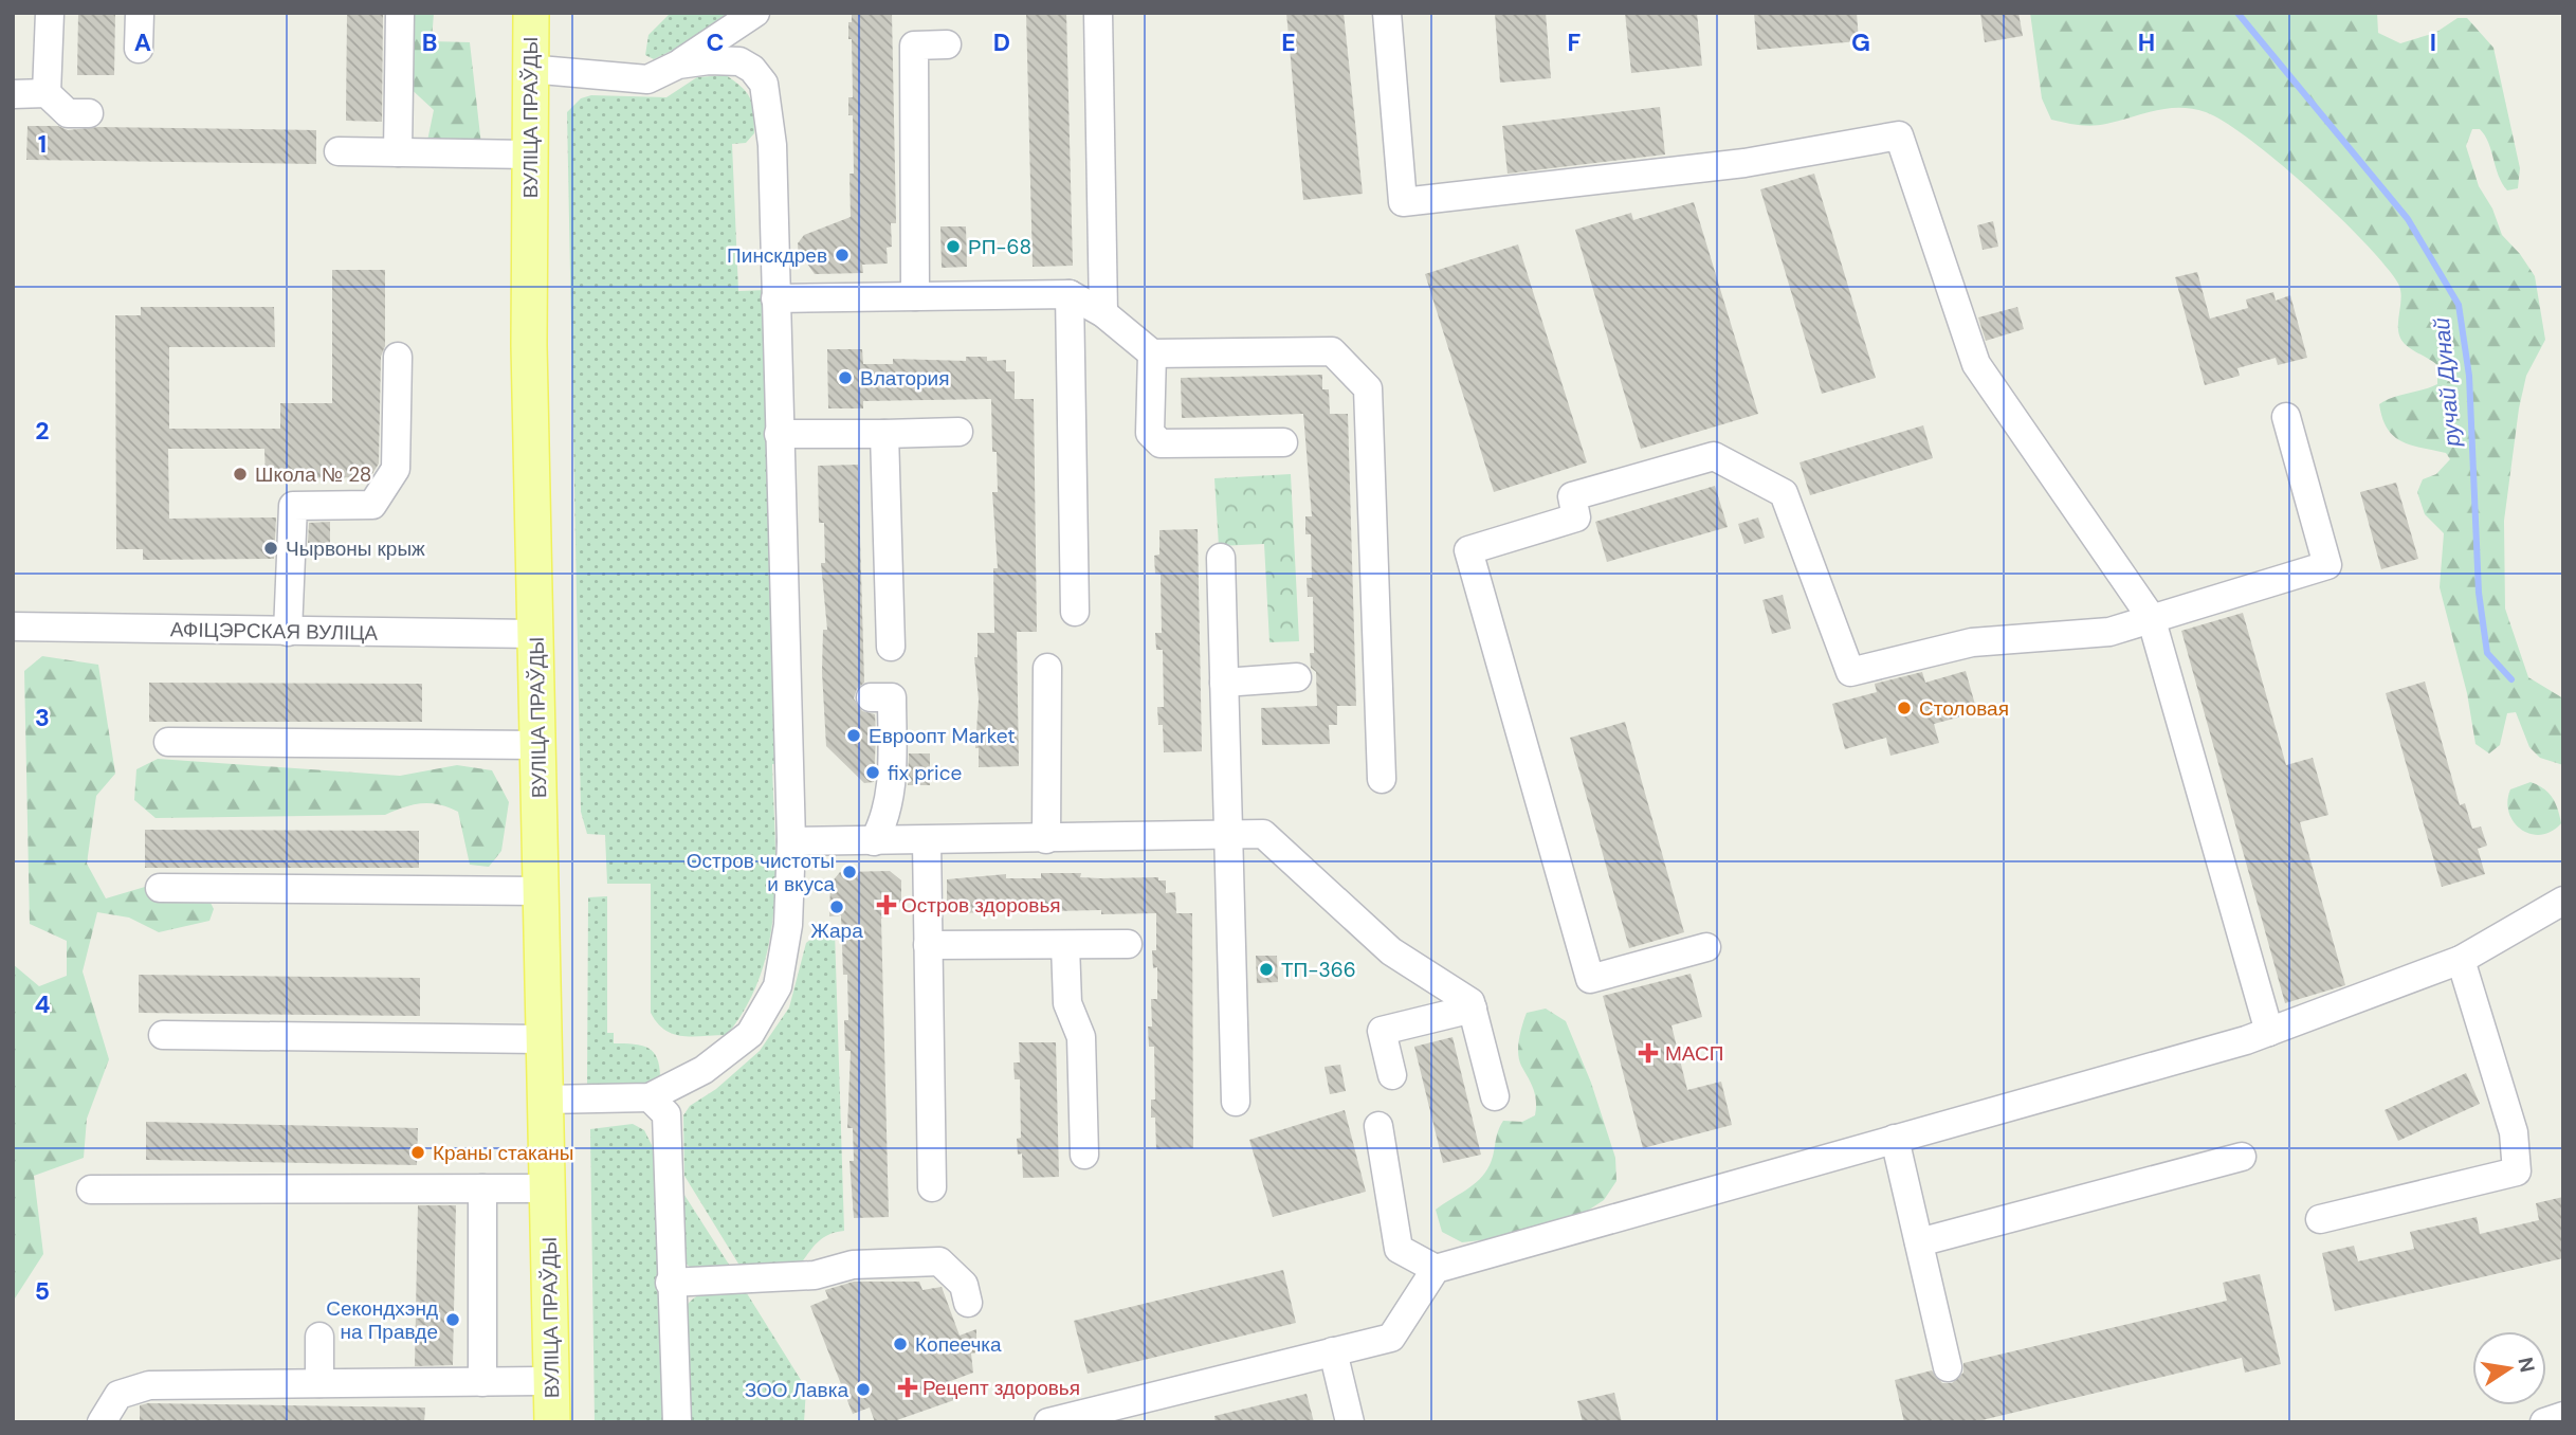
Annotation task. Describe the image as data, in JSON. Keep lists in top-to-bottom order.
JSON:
{
  "streets": {
    "main road": ["ВУЛІЦА ПРАЎДЫ"],
    "street": ["АФІЦЭРСКАЯ ВУЛІЦА"]
  },
  "crossings": [
    ["ВУЛІЦА ПРАЎДЫ", "АФІЦЭРСКАЯ ВУЛІЦА"]
  ],
  "water": ["ручай Дунай"],
  "places": {
    "other": [
      "РП-68",
      "Пинскдрев",
      "Влатория",
      "Школа № 28",
      "Чырвоны крыж",
      "Столовая",
      "Евроопт Market",
      "fix price",
      "Остров чистоты и вкуса",
      "Жара",
      "ТП-366",
      "Краны стаканы",
      "Секондхэнд на Правде",
      "Копеечка",
      "ЗОО Лавка"
    ],
    "health": ["Остров здоровья", "МАСП", "Рецепт здоровья"]
  },
  "north": "right",
  "grid": {
    "columns": [
      "A",
      "B",
      "C",
      "D",
      "E",
      "F",
      "G",
      "H",
      "I"
    ],
    "rows": [
      "1",
      "2",
      "3",
      "4",
      "5"
    ]
  }
}
